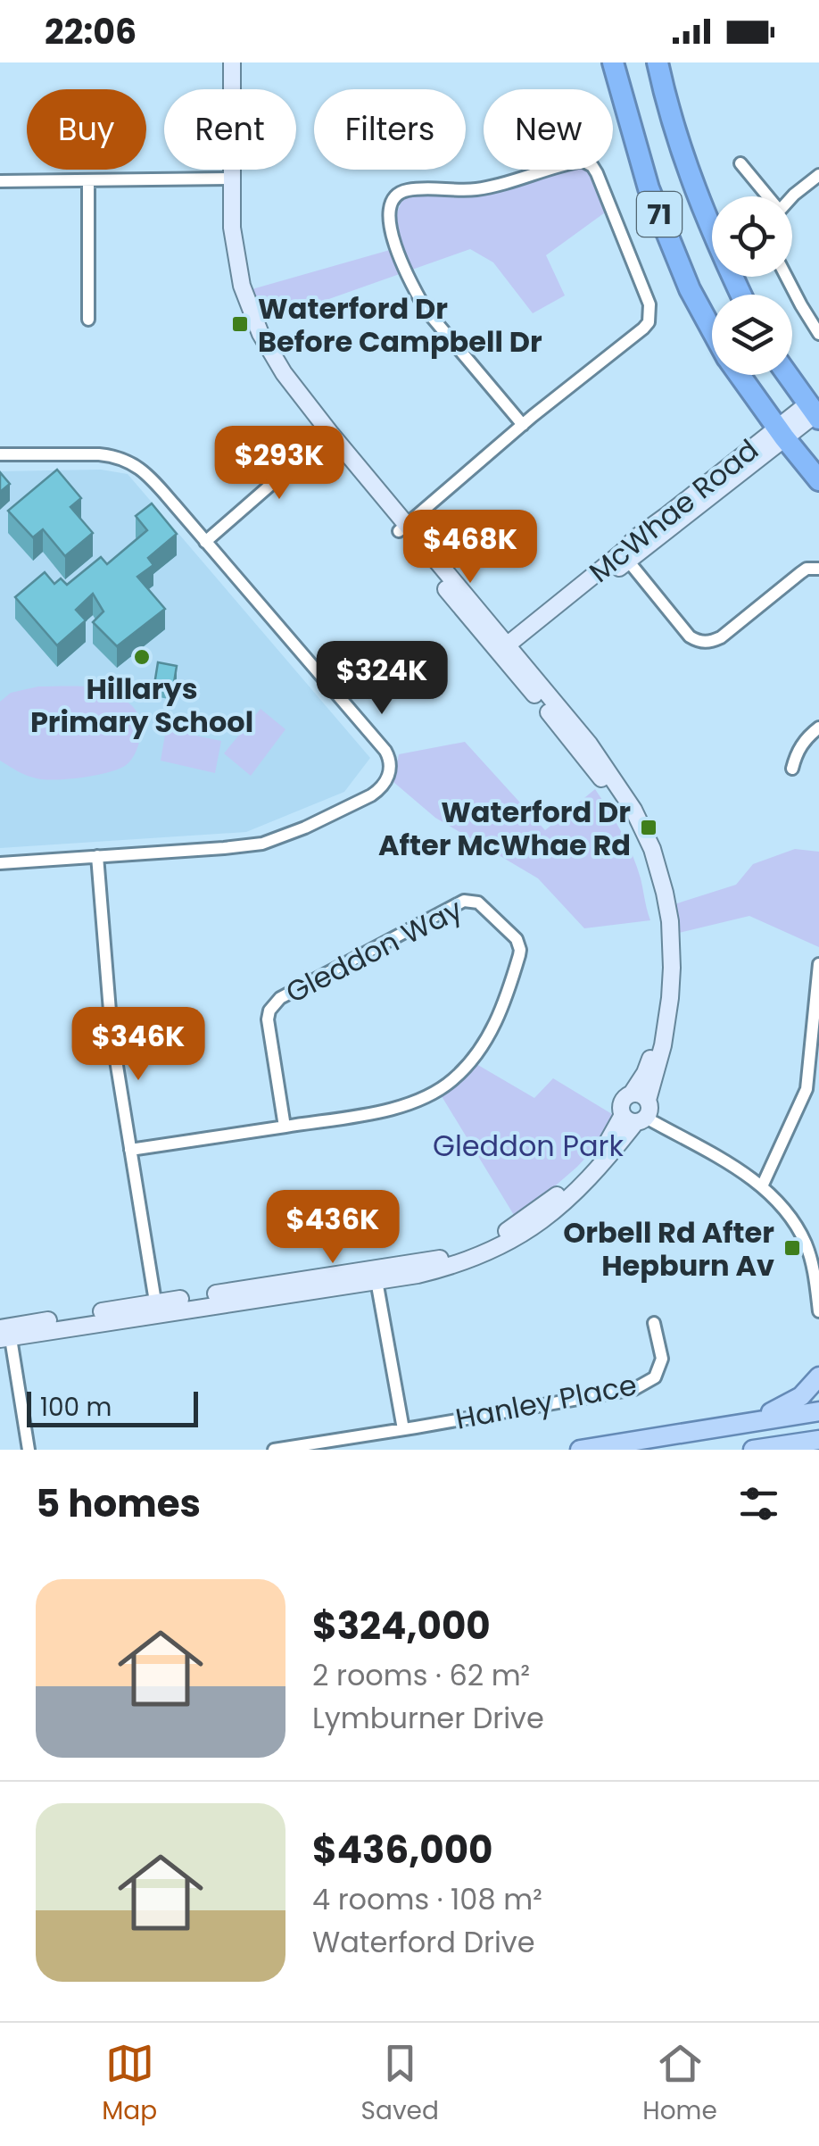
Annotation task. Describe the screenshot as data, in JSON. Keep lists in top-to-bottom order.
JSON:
{
  "streets": {
    "highway": ["71"],
    "street": ["McWhae Road", "Gleddon Way", "Hanley Place"]
  },
  "crossings": [
    ["71", "McWhae Road"]
  ],
  "parks": ["Gleddon Park"],
  "places": {
    "transit": ["Waterford Dr Before Campbell Dr", "Waterford Dr After McWhae Rd", "Orbell Rd After Hepburn Av"],
    "other": ["Hillarys Primary School"]
  },
  "scale_bar": "100 m",
  "page": {
    "status": "22:06",
    "chip": [
      "Buy",
      "Rent",
      "Filters",
      "New"
    ],
    "price": [
      "$293K",
      "$468K",
      "$324K",
      "$346K",
      "$436K"
    ],
    "scale": "100 m",
    "heading": "5 homes",
    "list": [
      {
        "name": "$324,000",
        "note": "2 rooms · 62 m² · Lymburner Drive"
      },
      {
        "name": "$436,000",
        "note": "4 rooms · 108 m² · Waterford Drive"
      }
    ],
    "tabs": ["Map", "Saved", "Home"]
  }
}
